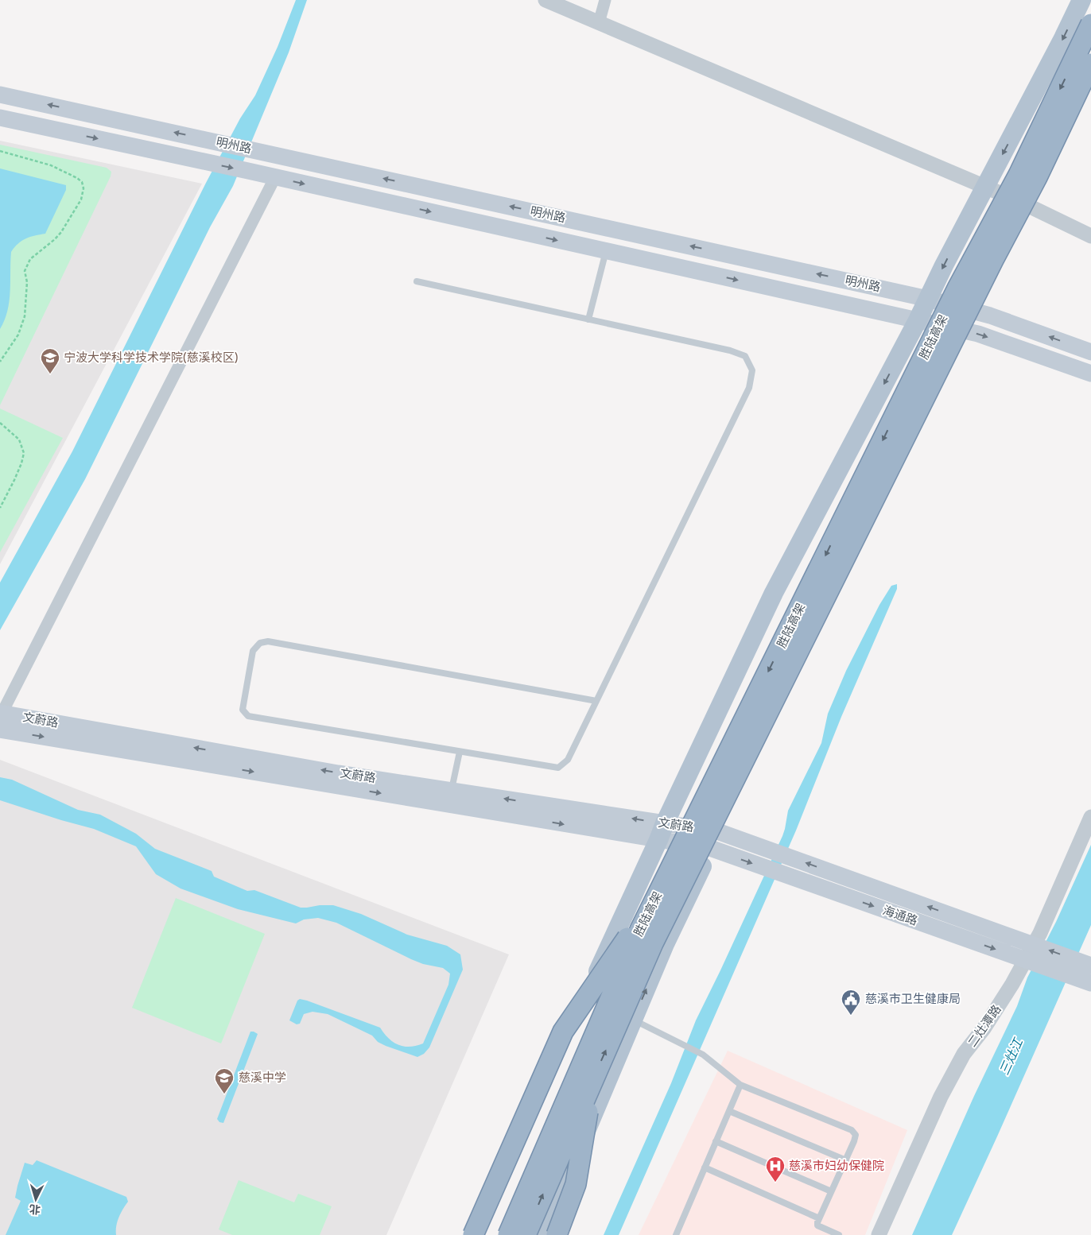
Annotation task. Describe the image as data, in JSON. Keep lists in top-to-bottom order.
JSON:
{
  "streets": {
    "highway": ["胜陆高架"],
    "main road": ["明州路", "文蔚路", "海通路"],
    "street": ["二灶潭路"]
  },
  "crossings": [
    ["文蔚路", "海通路"]
  ],
  "water": ["三灶江"],
  "places": {
    "school or university": ["宁波大学科学技术学院(慈溪校区)", "慈溪中学"],
    "public building": ["慈溪市卫生健康局"],
    "hospital": ["慈溪市妇幼保健院"]
  },
  "north": "bottom"
}
